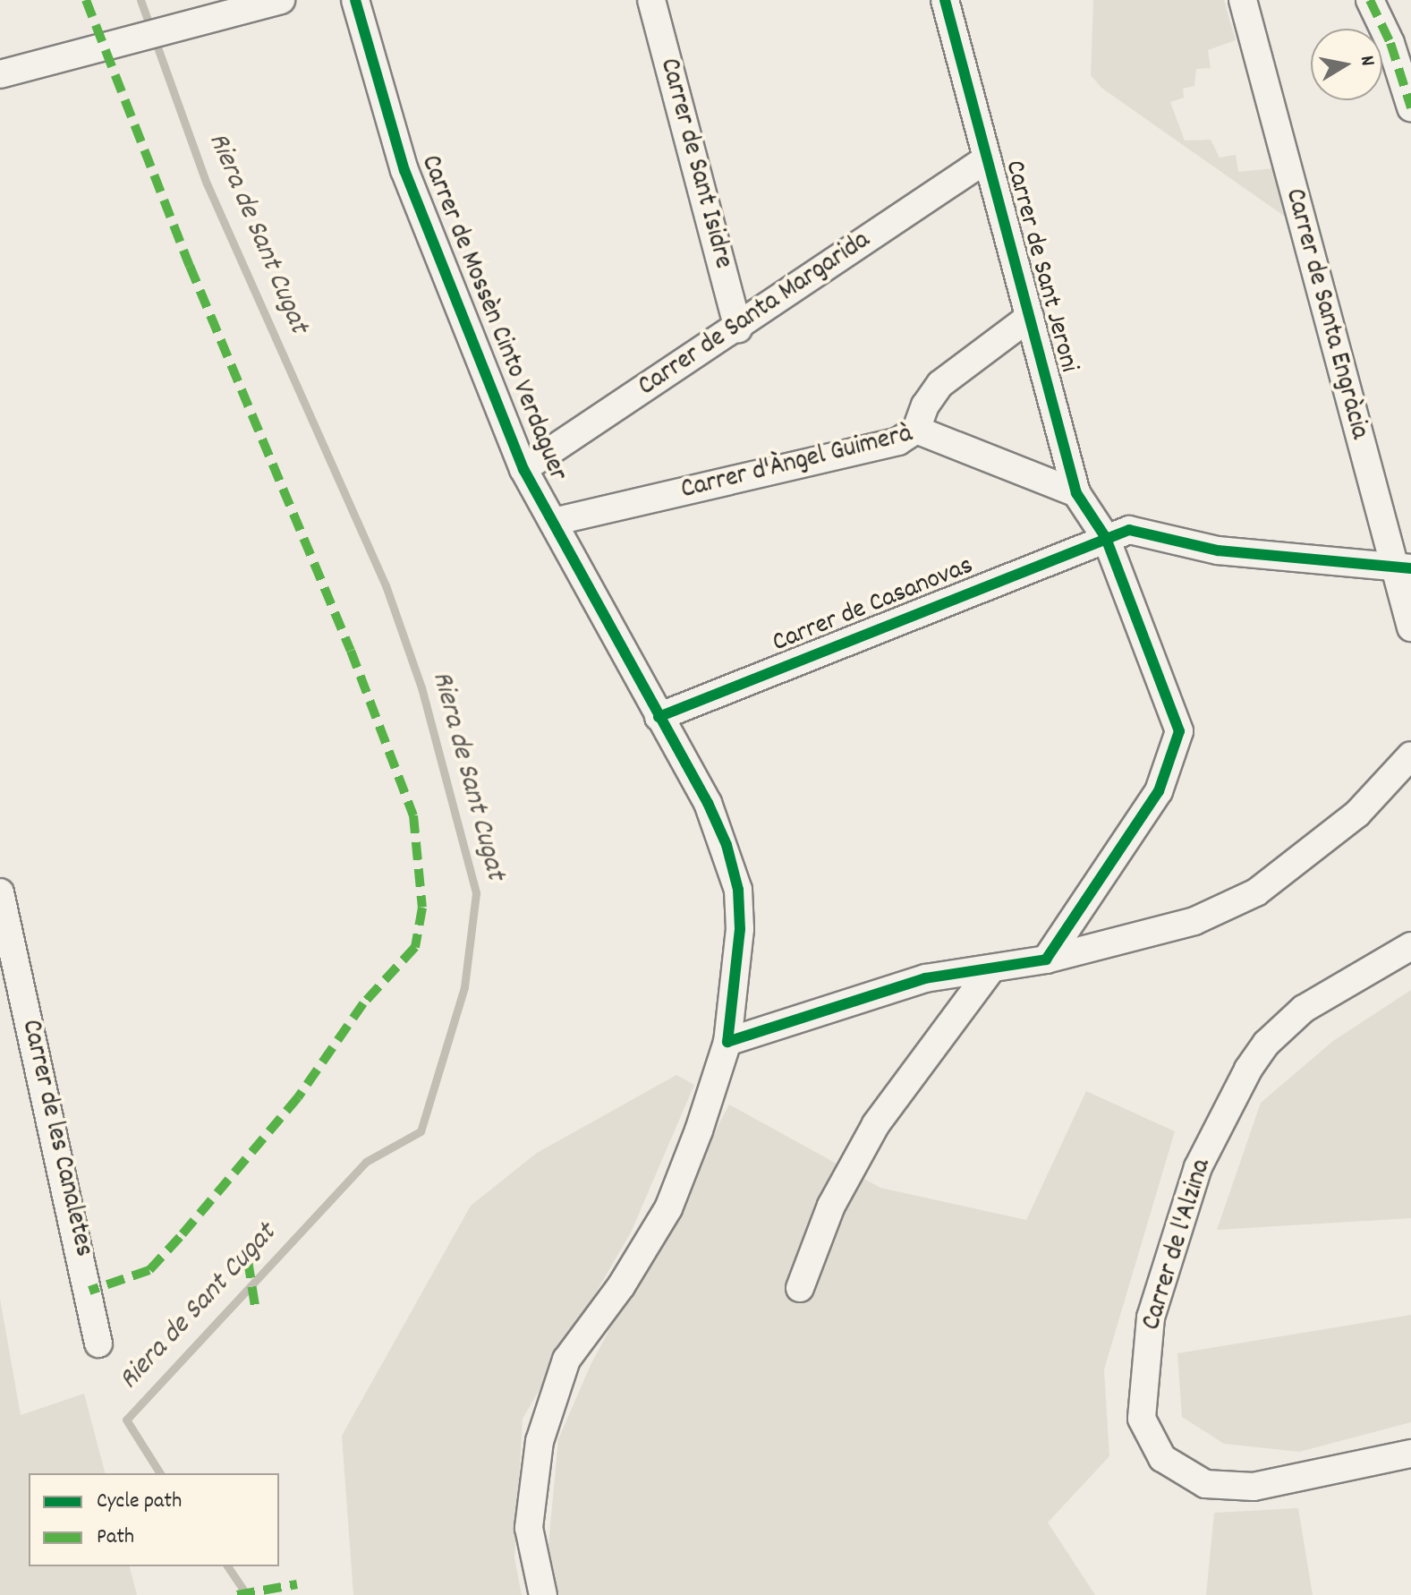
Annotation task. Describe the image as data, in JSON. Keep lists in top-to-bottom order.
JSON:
{
  "streets": {
    "street": [
      "Carrer de Sant Isidre",
      "Carrer de Sant Jeroni",
      "Carrer de Santa Engràcia",
      "Carrer de Santa Margarida",
      "Carrer de Mossèn Cinto Verdaguer",
      "Carrer d'Àngel Guimerà",
      "Carrer de Casanovas",
      "Carrer de les Canaletes",
      "Carrer de l'Alzina"
    ]
  },
  "crossings": [
    ["Carrer de Sant Isidre", "Carrer de Santa Margarida"],
    ["Carrer de Sant Jeroni", "Carrer de Santa Margarida"],
    ["Carrer de Sant Jeroni", "Carrer d'Àngel Guimerà"],
    ["Carrer de Sant Jeroni", "Carrer de Casanovas"],
    ["Carrer de Santa Margarida", "Carrer de Mossèn Cinto Verdaguer"],
    ["Carrer de Mossèn Cinto Verdaguer", "Carrer d'Àngel Guimerà"],
    ["Carrer de Mossèn Cinto Verdaguer", "Carrer de Casanovas"]
  ],
  "water": ["Riera de Sant Cugat"],
  "legend": ["Cycle path", "Path"],
  "north": "right"
}
